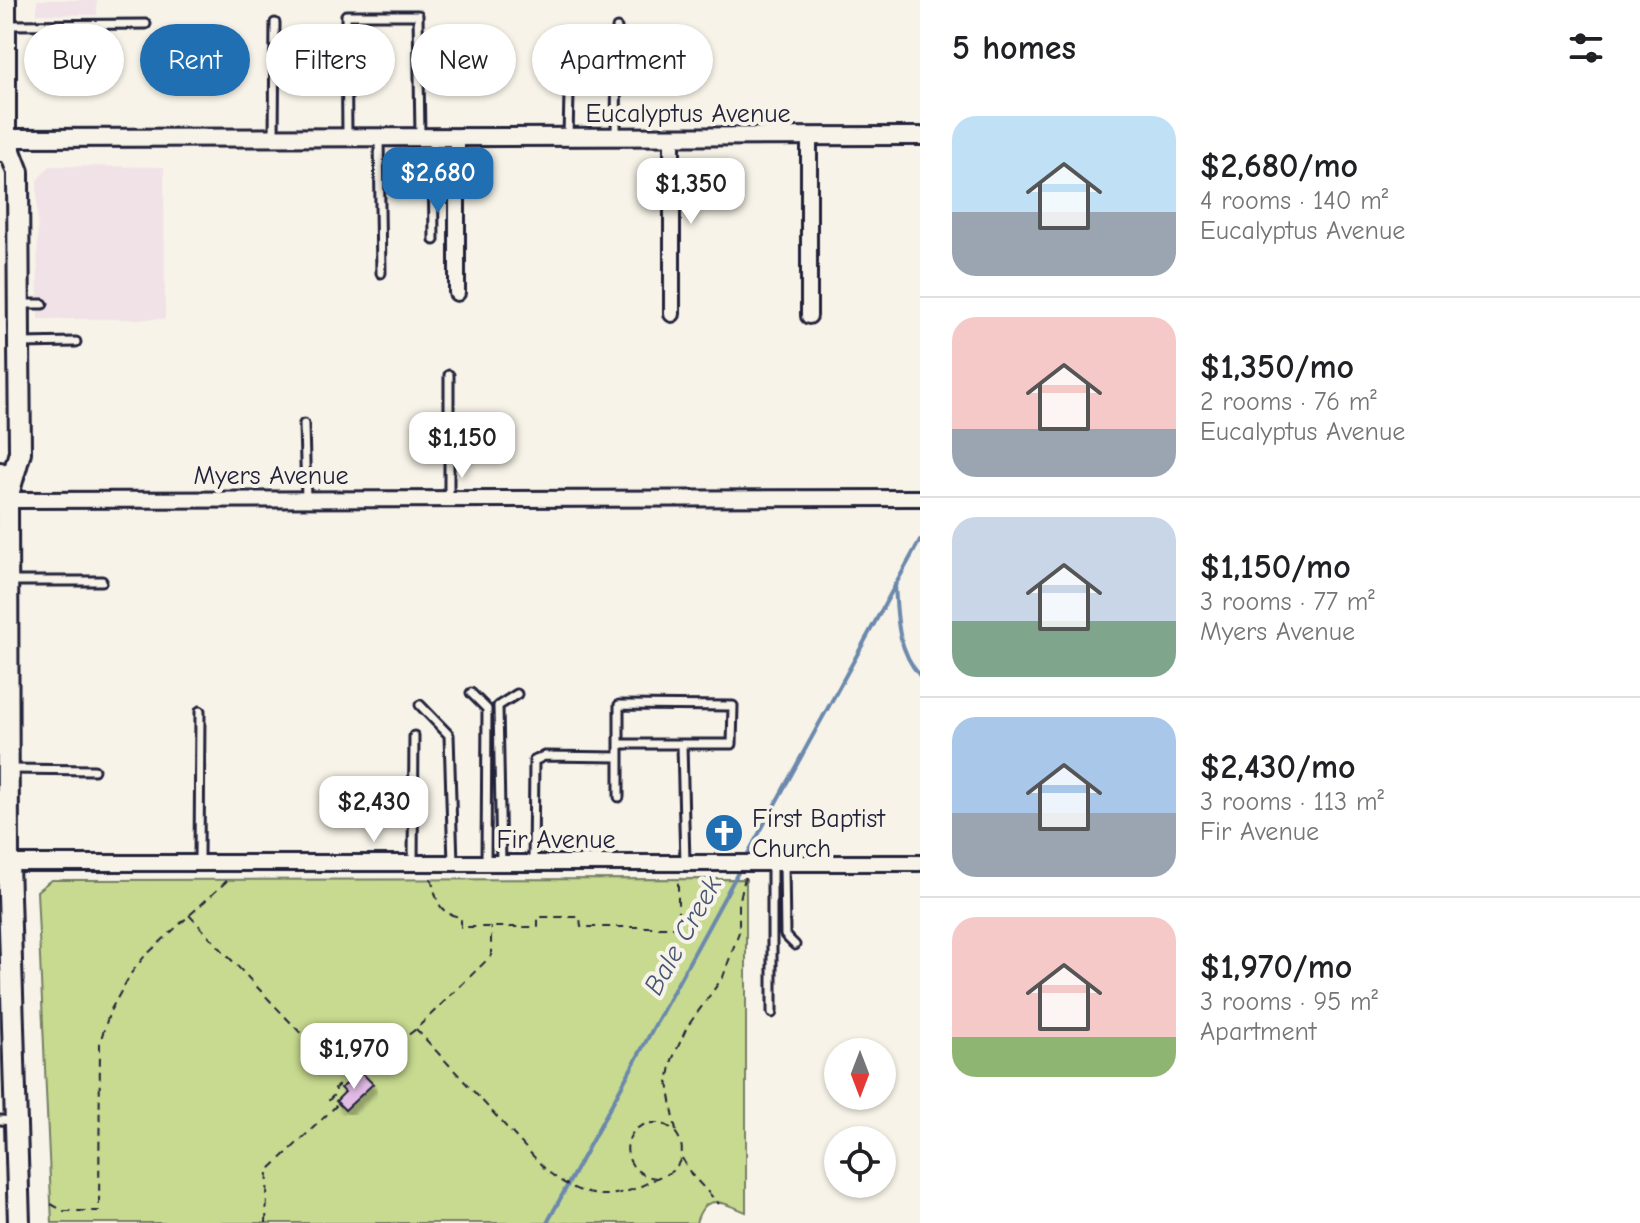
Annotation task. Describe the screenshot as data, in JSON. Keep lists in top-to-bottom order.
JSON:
{
  "streets": {
    "street": ["Eucalyptus Avenue", "Myers Avenue", "Fir Avenue"]
  },
  "water": ["Bale Creek"],
  "places": {
    "church": ["First Baptist Church"]
  },
  "north": "bottom",
  "page": {
    "heading": "5 homes",
    "chip": [
      "Buy",
      "Rent",
      "Filters",
      "New",
      "Apartment"
    ],
    "list": [
      {
        "name": "$2,680/mo",
        "note": "4 rooms · 140 m² · Eucalyptus Avenue"
      },
      {
        "name": "$1,350/mo",
        "note": "2 rooms · 76 m² · Eucalyptus Avenue"
      },
      {
        "name": "$1,150/mo",
        "note": "3 rooms · 77 m² · Myers Avenue"
      },
      {
        "name": "$2,430/mo",
        "note": "3 rooms · 113 m² · Fir Avenue"
      },
      {
        "name": "$1,970/mo",
        "note": "3 rooms · 95 m² · Apartment"
      }
    ],
    "price": [
      "$2,680",
      "$1,350",
      "$1,150",
      "$2,430",
      "$1,970"
    ]
  }
}
